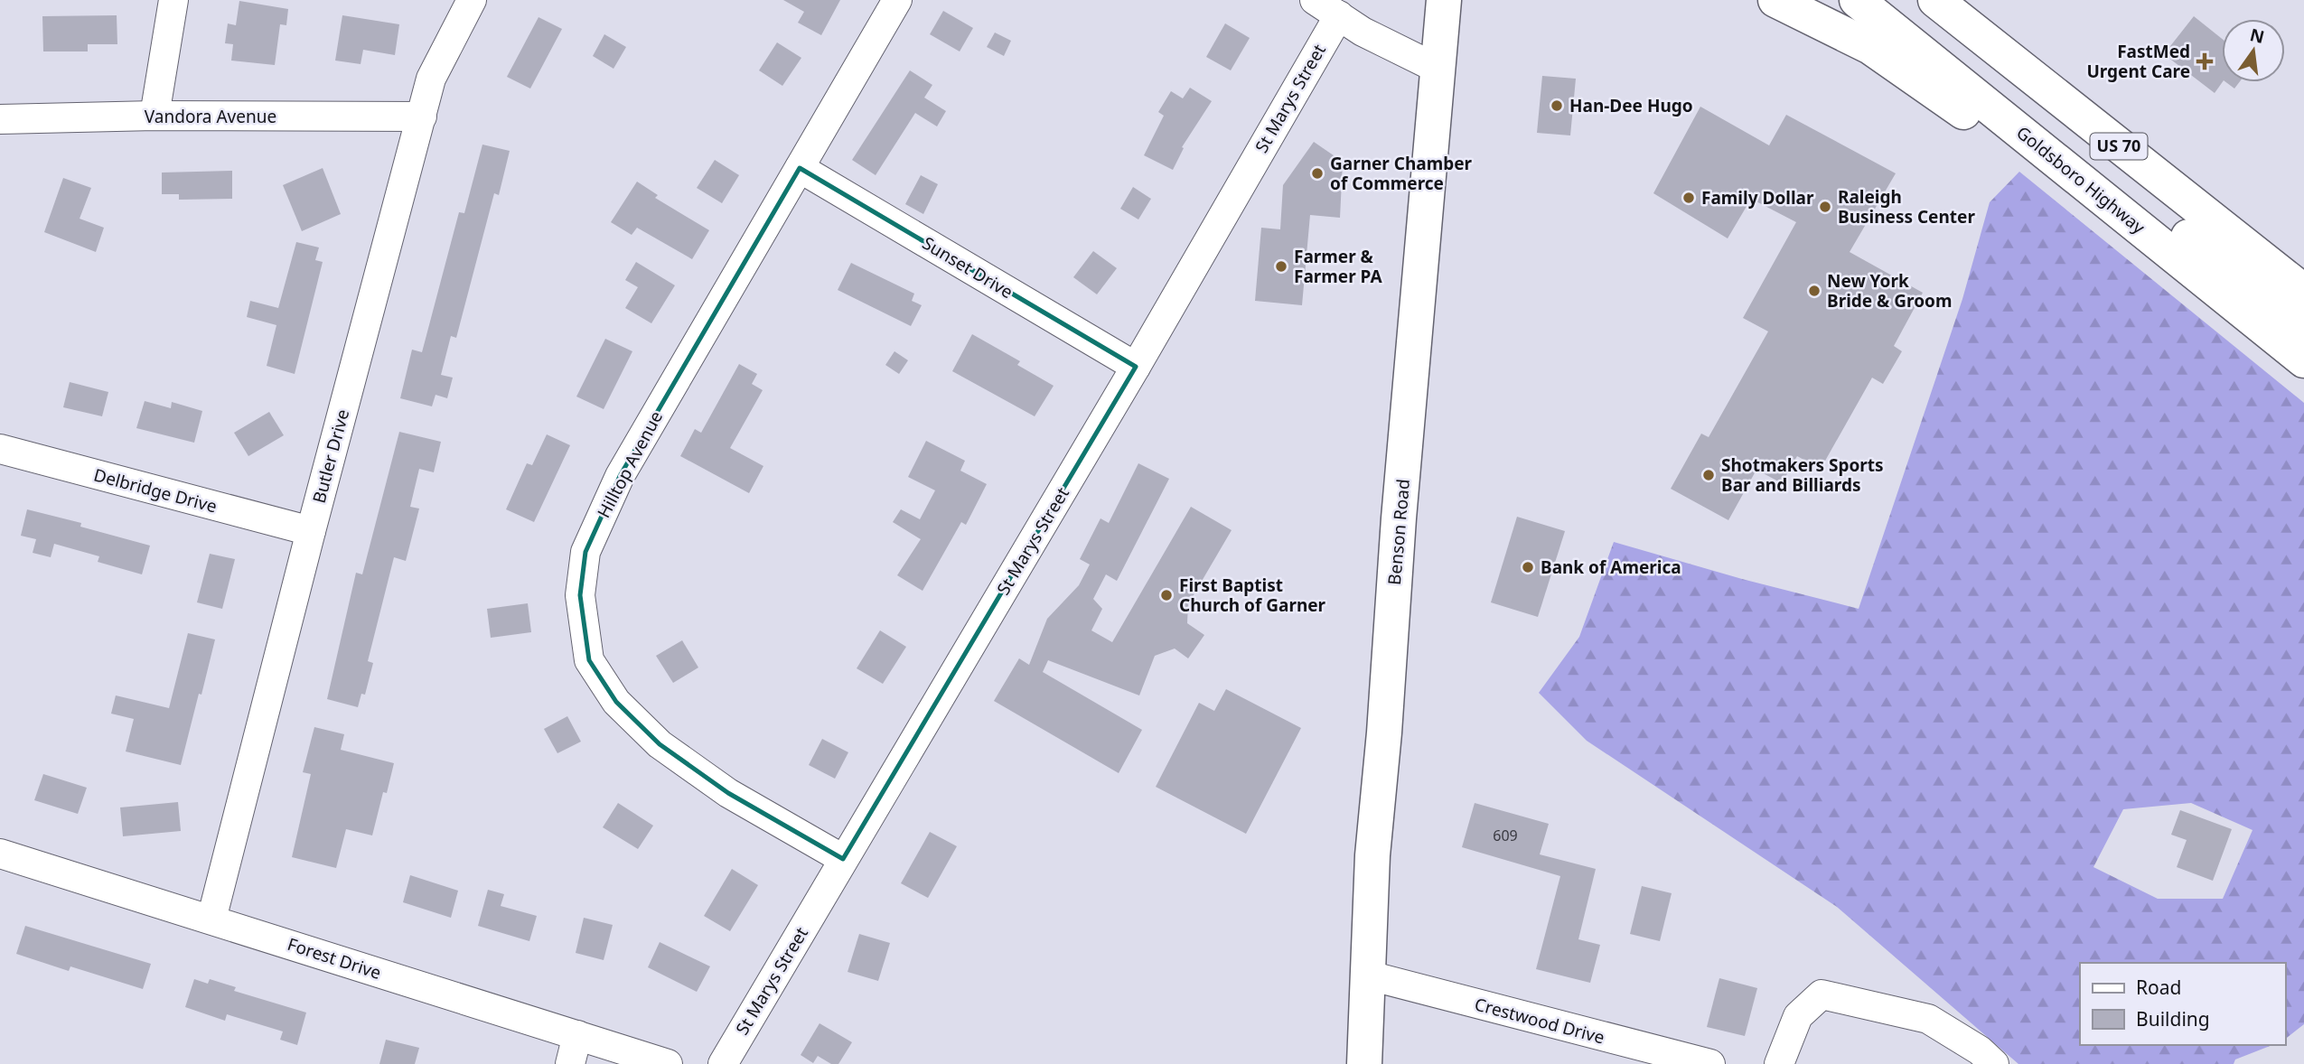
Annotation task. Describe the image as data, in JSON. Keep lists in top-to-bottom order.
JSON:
{
  "streets": {
    "main road": ["US 70", "Goldsboro Highway", "Benson Road"],
    "street": [
      "St Marys Street",
      "Vandora Avenue",
      "Sunset Drive",
      "Butler Drive",
      "Hilltop Avenue",
      "Delbridge Drive",
      "Forest Drive",
      "Crestwood Drive"
    ]
  },
  "crossings": [
    ["St Marys Street", "Sunset Drive"],
    ["St Marys Street", "Hilltop Avenue"],
    ["Vandora Avenue", "Butler Drive"],
    ["Sunset Drive", "Hilltop Avenue"],
    ["Butler Drive", "Delbridge Drive"],
    ["Butler Drive", "Forest Drive"],
    ["Benson Road", "Crestwood Drive"]
  ],
  "places": {
    "health": ["FastMed Urgent Care"],
    "other": [
      "Han-Dee Hugo",
      "Garner Chamber of Commerce",
      "Family Dollar",
      "Raleigh Business Center",
      "Farmer & Farmer PA",
      "New York Bride & Groom",
      "Shotmakers Sports Bar and Billiards",
      "Bank of America",
      "First Baptist Church of Garner"
    ]
  },
  "house_numbers": ["609"],
  "legend": ["Road", "Building"],
  "north": "top"
}
